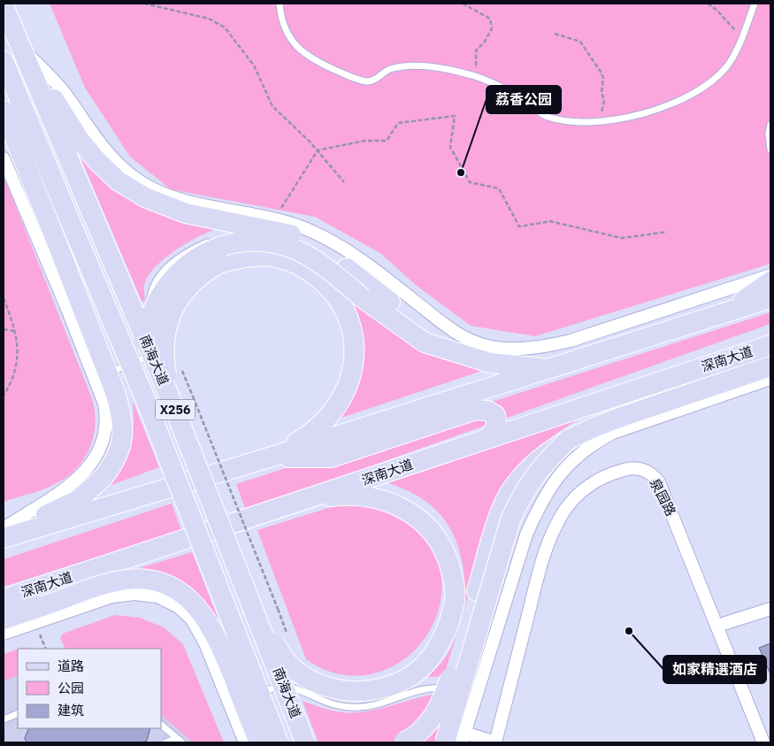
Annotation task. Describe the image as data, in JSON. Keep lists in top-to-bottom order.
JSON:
{
  "streets": {
    "main road": ["深南大道", "南海大道", "X256"],
    "street": ["泉园路"]
  },
  "places": ["荔香公园", "如家精選酒店"],
  "legend": ["道路", "公园", "建筑"]
}
